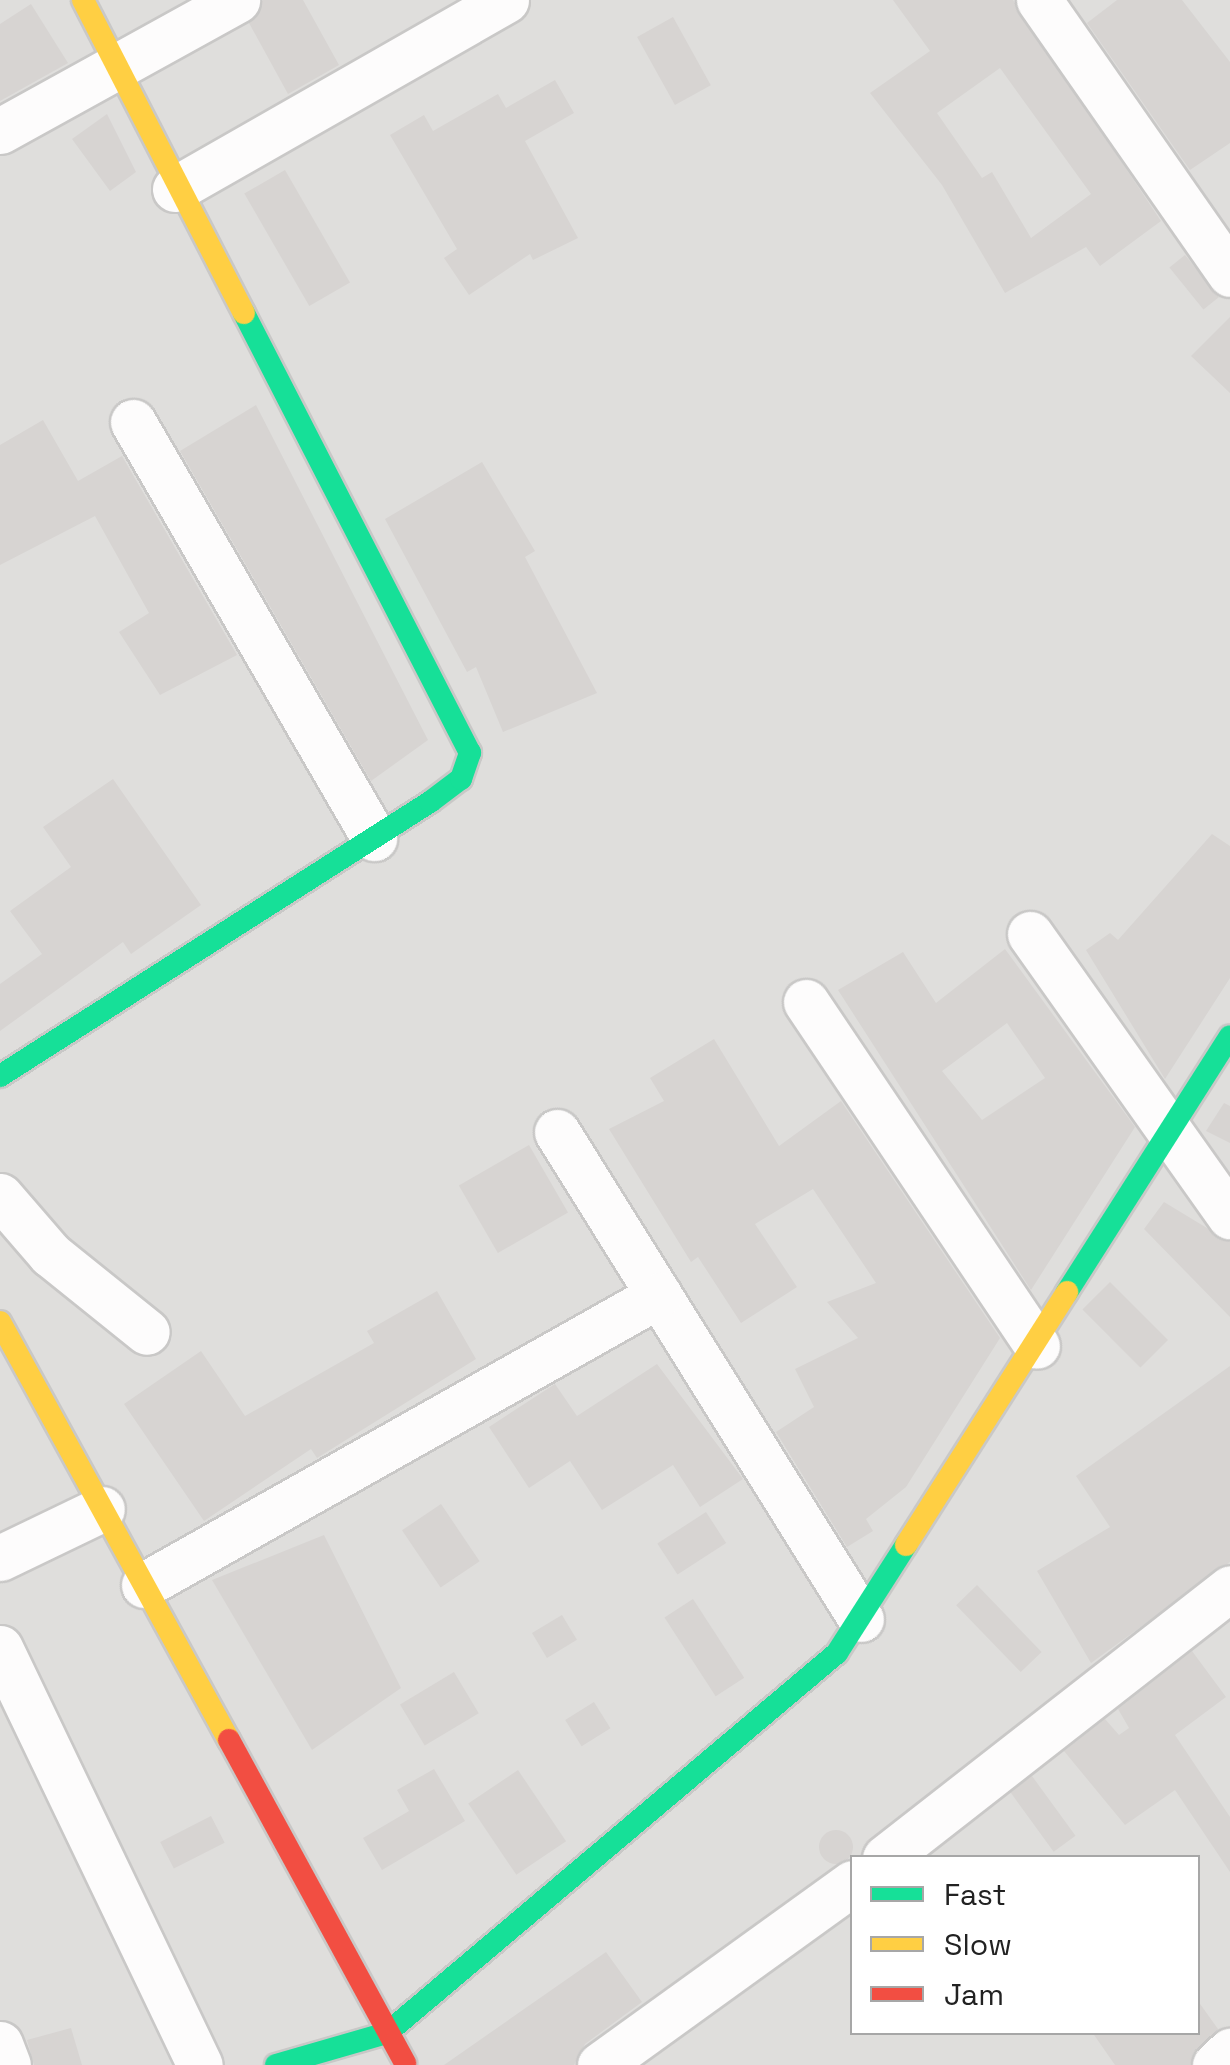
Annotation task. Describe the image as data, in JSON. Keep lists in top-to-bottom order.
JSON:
{
  "legend": ["Fast", "Slow", "Jam"]
}
